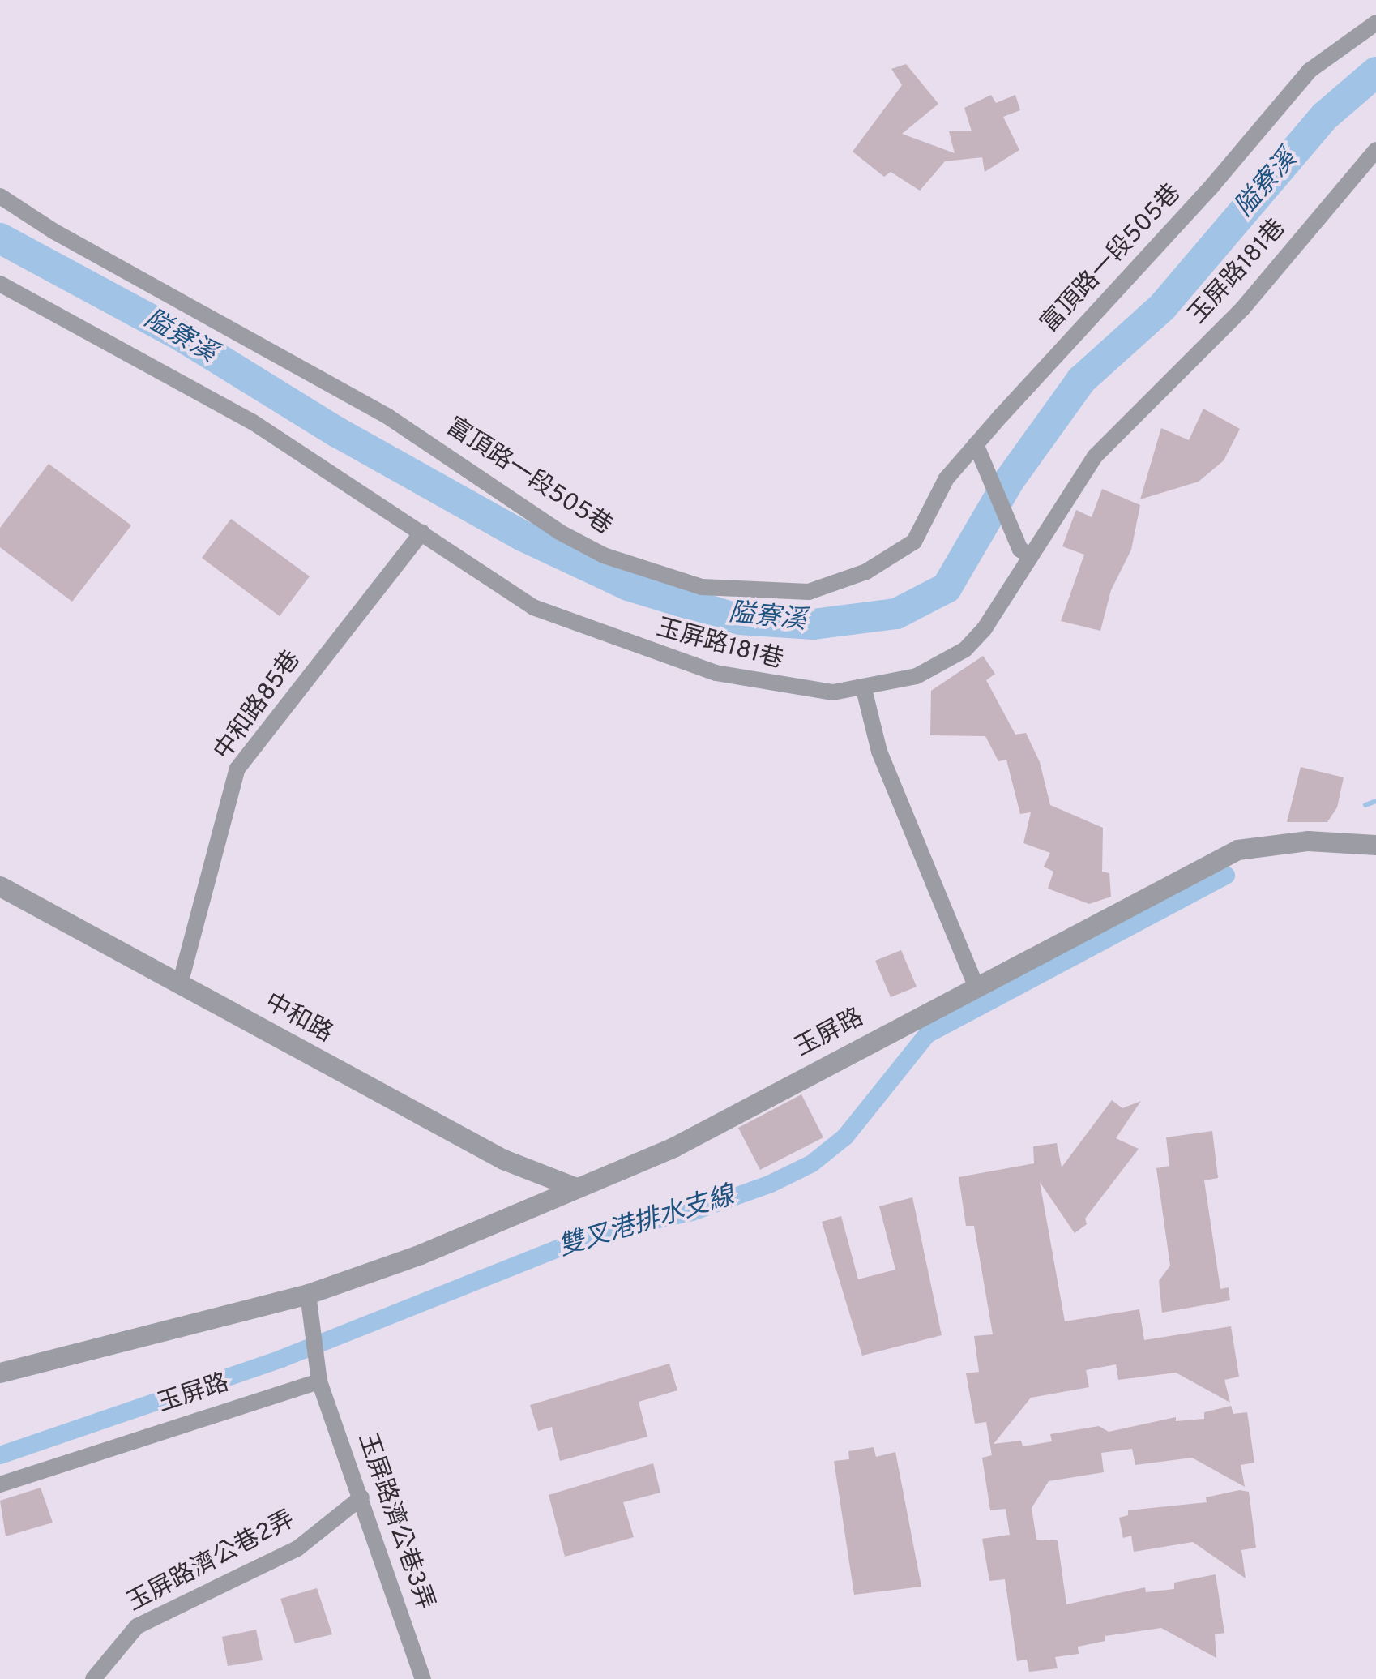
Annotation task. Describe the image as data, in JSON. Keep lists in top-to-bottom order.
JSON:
{
  "streets": {
    "street": [
      "富頂路一段505巷",
      "玉屏路181巷",
      "中和路85巷",
      "中和路",
      "玉屏路",
      "玉屏路濟公巷3弄",
      "玉屏路濟公巷2弄"
    ]
  },
  "crossings": [
    ["玉屏路181巷", "中和路85巷"],
    ["中和路85巷", "中和路"],
    ["中和路", "玉屏路"],
    ["玉屏路", "玉屏路濟公巷3弄"],
    ["玉屏路濟公巷3弄", "玉屏路濟公巷2弄"]
  ],
  "water": ["隘寮溪", "雙叉港排水支線"]
}
